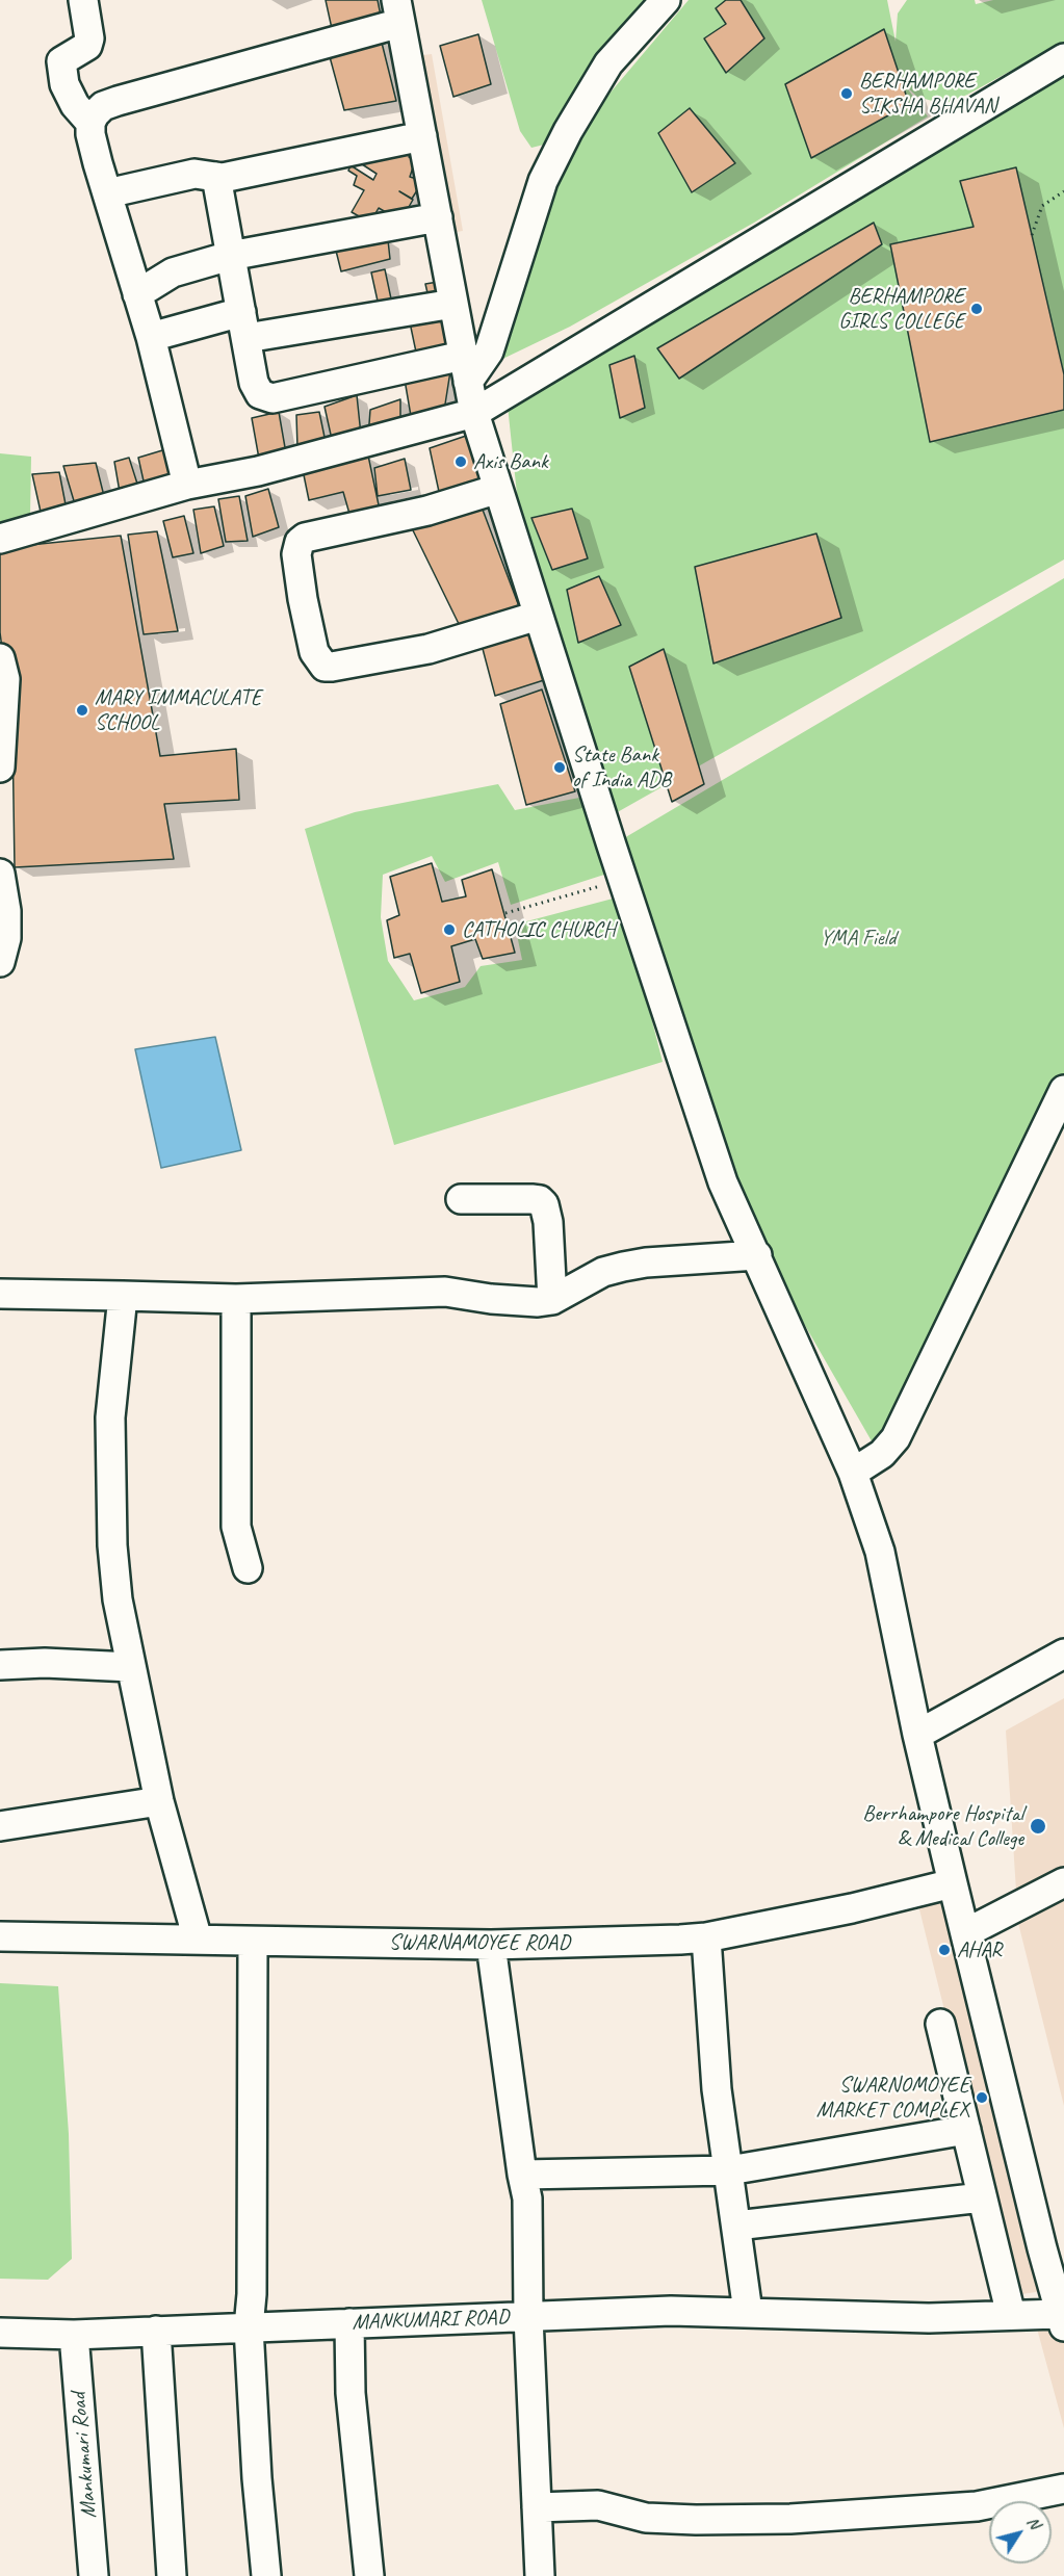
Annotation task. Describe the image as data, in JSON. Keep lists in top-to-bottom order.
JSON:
{
  "streets": {
    "street": ["SWARNAMOYEE ROAD", "MANKUMARI ROAD", "Mankumari Road"]
  },
  "crossings": [
    ["MANKUMARI ROAD", "Mankumari Road"]
  ],
  "parks": ["YMA Field"],
  "places": [
    "BERHAMPORE SIKSHA BHAVAN",
    "BERHAMPORE GIRLS COLLEGE",
    "Axis Bank",
    "MARY IMMACULATE SCHOOL",
    "State Bank of India ADB",
    "CATHOLIC CHURCH",
    "Berrhampore Hospital & Medical College",
    "AHAR",
    "SWARNOMOYEE MARKET COMPLEX"
  ],
  "north": "top right"
}
